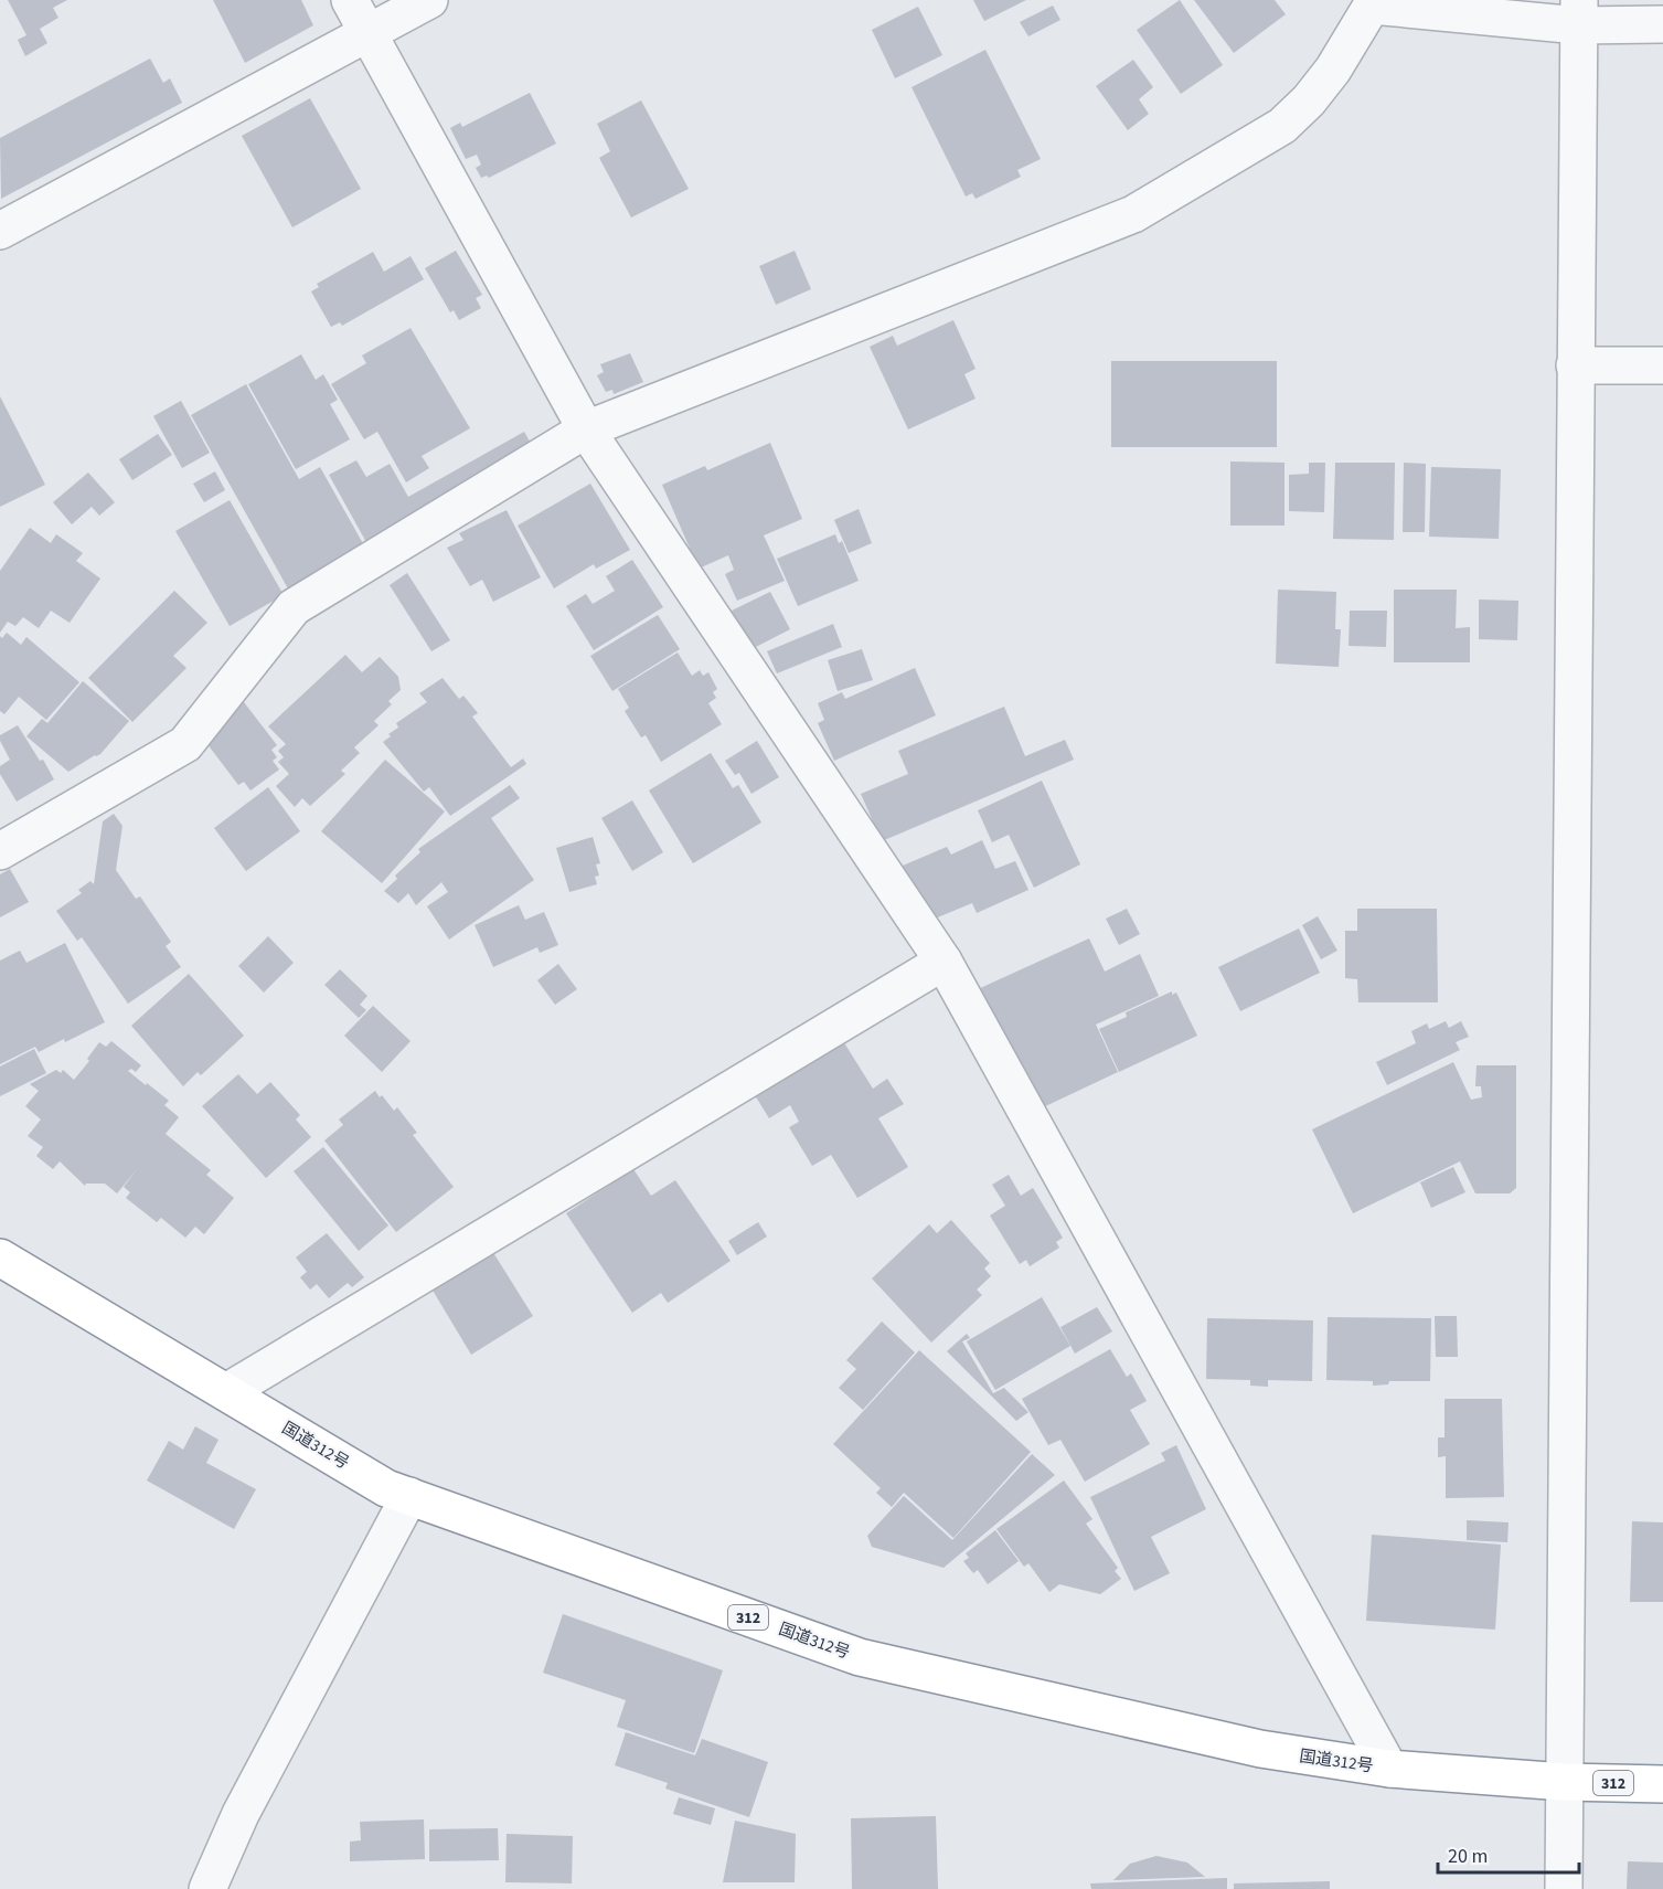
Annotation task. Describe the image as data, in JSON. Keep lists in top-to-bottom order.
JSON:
{
  "streets": {
    "highway": ["国道312号", "312"]
  },
  "scale_bar": "20 m"
}
